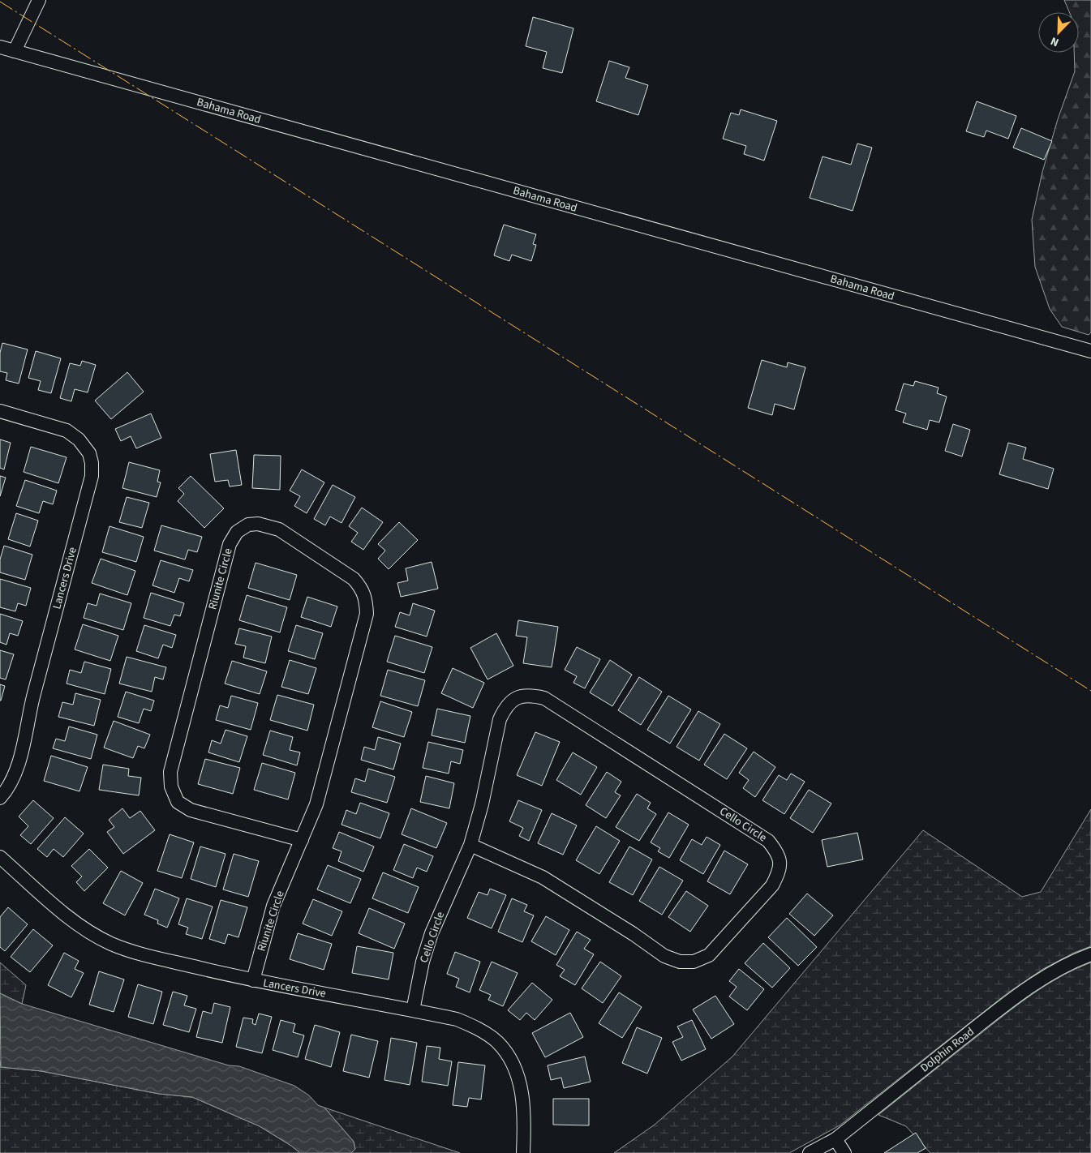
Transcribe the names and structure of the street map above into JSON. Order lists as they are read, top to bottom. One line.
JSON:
{"streets":{"street":["Bahama Road","Lancers Drive","Riunite Circle","Cello Circle","Dolphin Road"]},"crossings":[["Lancers Drive","Riunite Circle"],["Lancers Drive","Cello Circle"]],"north":"bottom left"}
